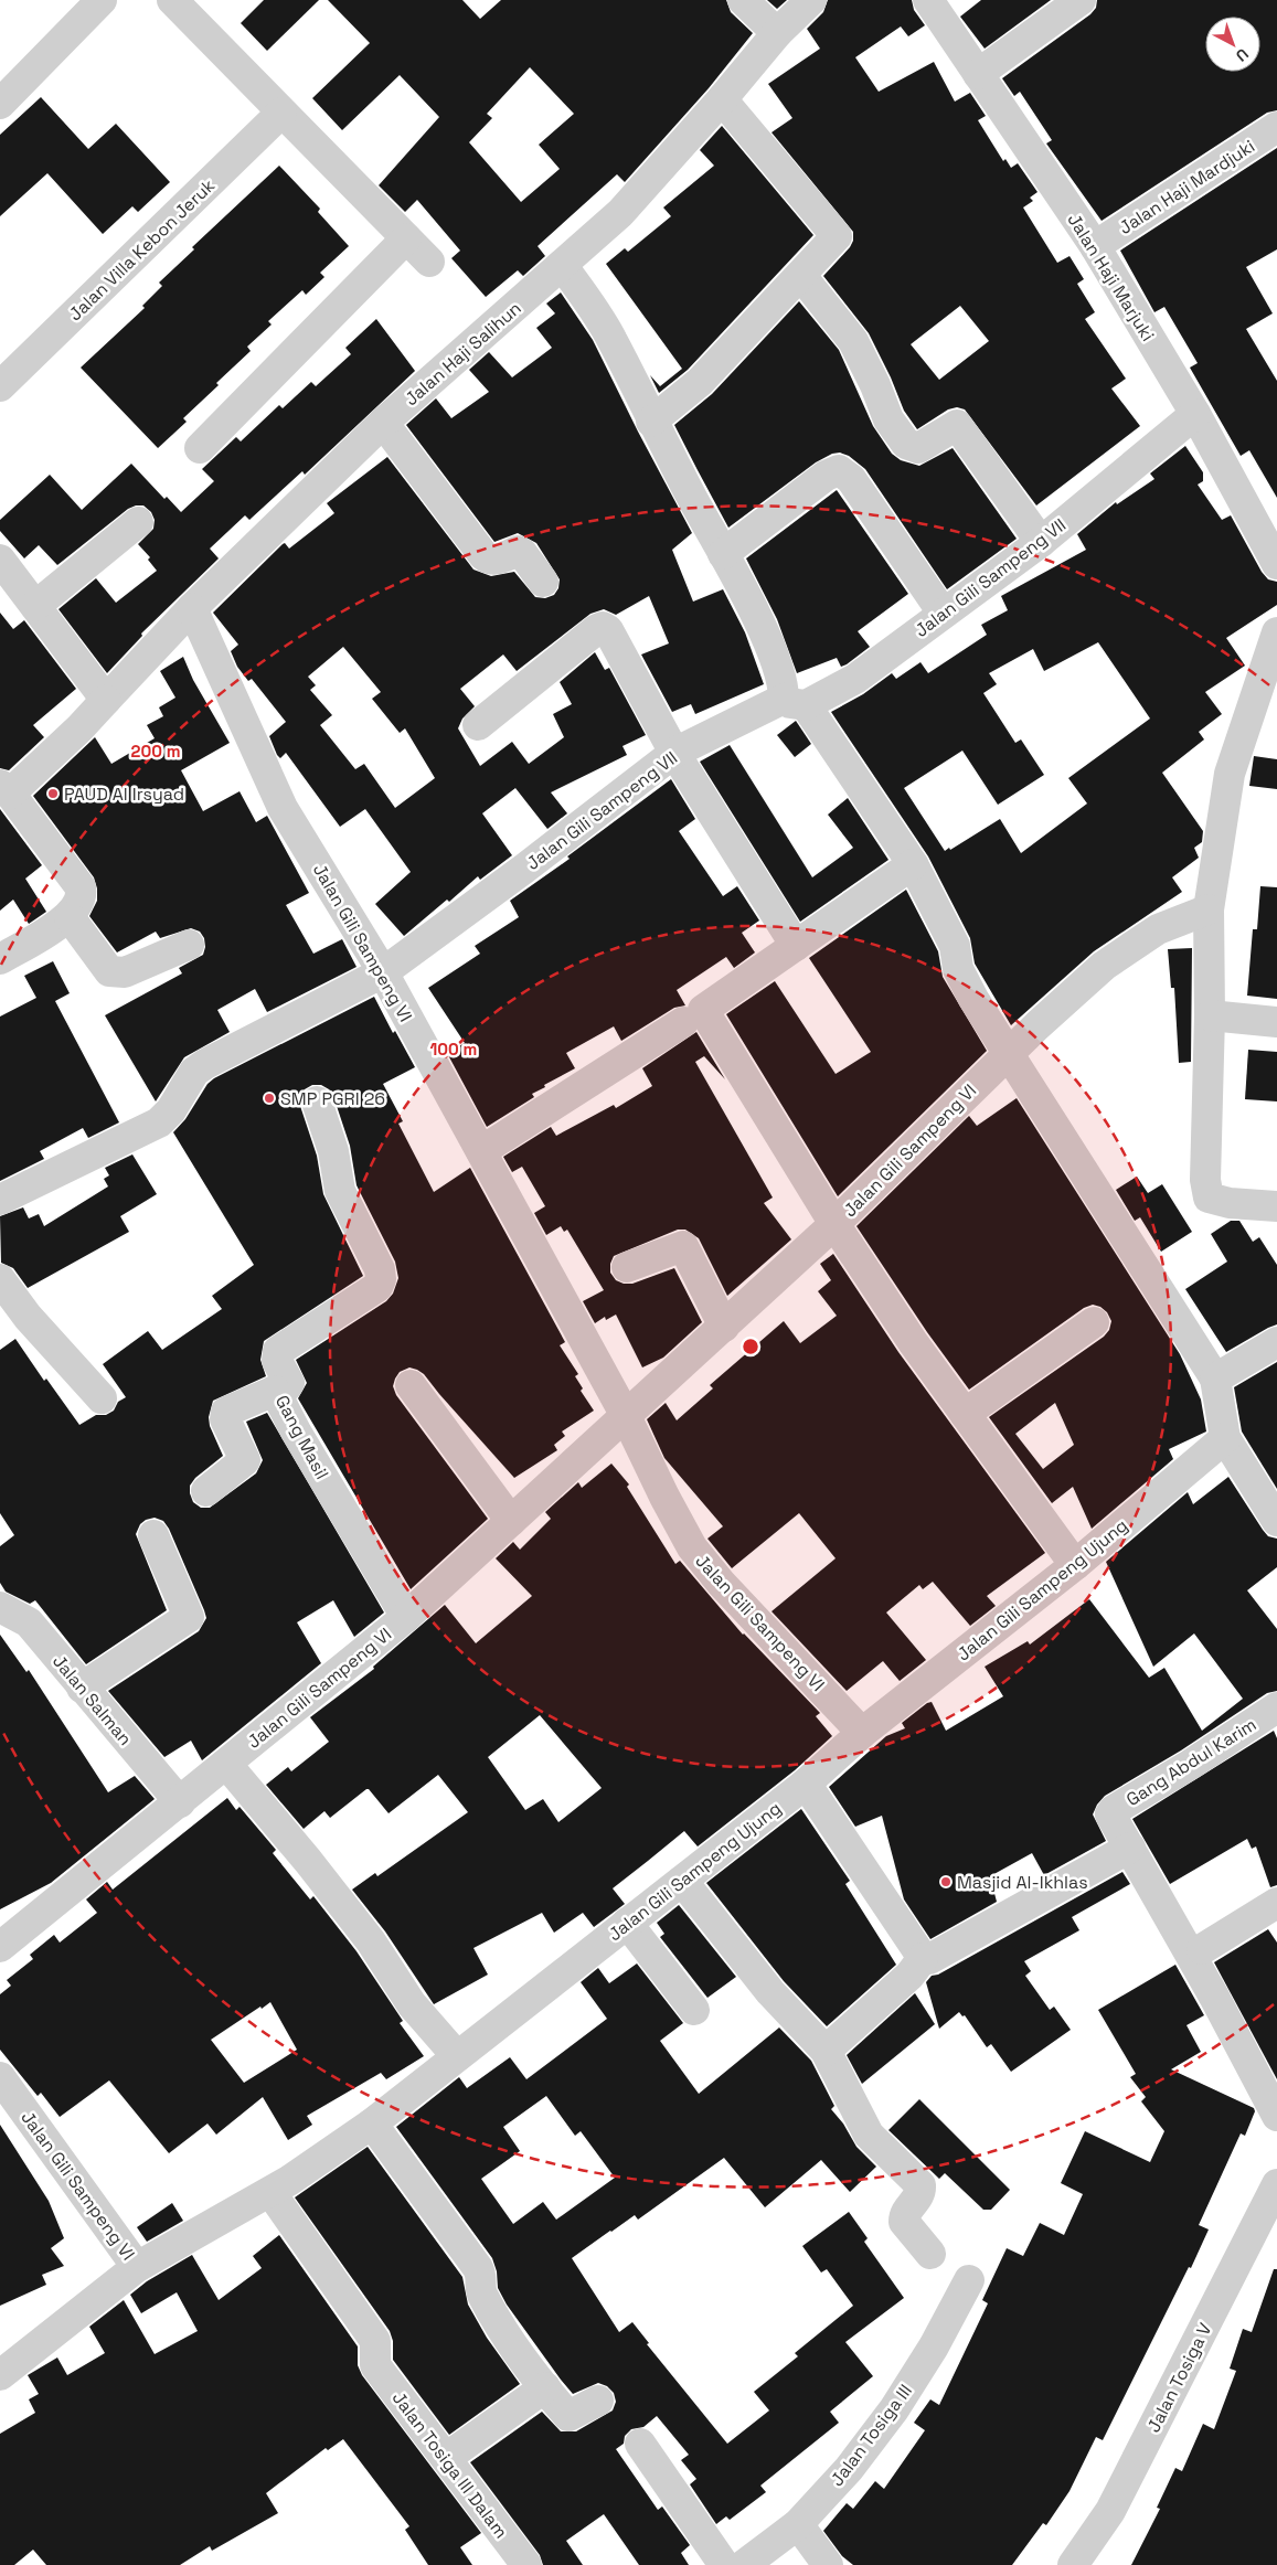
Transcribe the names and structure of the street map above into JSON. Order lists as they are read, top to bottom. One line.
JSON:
{"streets":{"street":["Jalan Haji Mardjuki","Jalan Villa Kebon Jeruk","Jalan Haji Marjuki","Jalan Haji Salihun","Jalan Gili Sampeng VII","Jalan Gili Sampeng VI","Gang Masil","Jalan Gili Sampeng Ujung","Jalan Salman","Gang Abdul Karim","Jalan Tosiga V","Jalan Tosiga III","Jalan Tosiga III Dalam"]},"crossings":[["Jalan Haji Mardjuki","Jalan Haji Marjuki"],["Jalan Haji Marjuki","Jalan Gili Sampeng VII"],["Jalan Haji Salihun","Jalan Gili Sampeng VI"],["Jalan Gili Sampeng VII","Jalan Gili Sampeng VI"],["Jalan Gili Sampeng VI","Gang Masil"],["Jalan Gili Sampeng VI","Jalan Gili Sampeng Ujung"],["Jalan Gili Sampeng VI","Jalan Salman"],["Jalan Gili Sampeng Ujung","Jalan Tosiga III Dalam"]],"places":["PAUD Al Irsyad","SMP PGRI 26","Masjid Al-Ikhlas"],"north":"bottom right","rings":["200 m","100 m"]}
